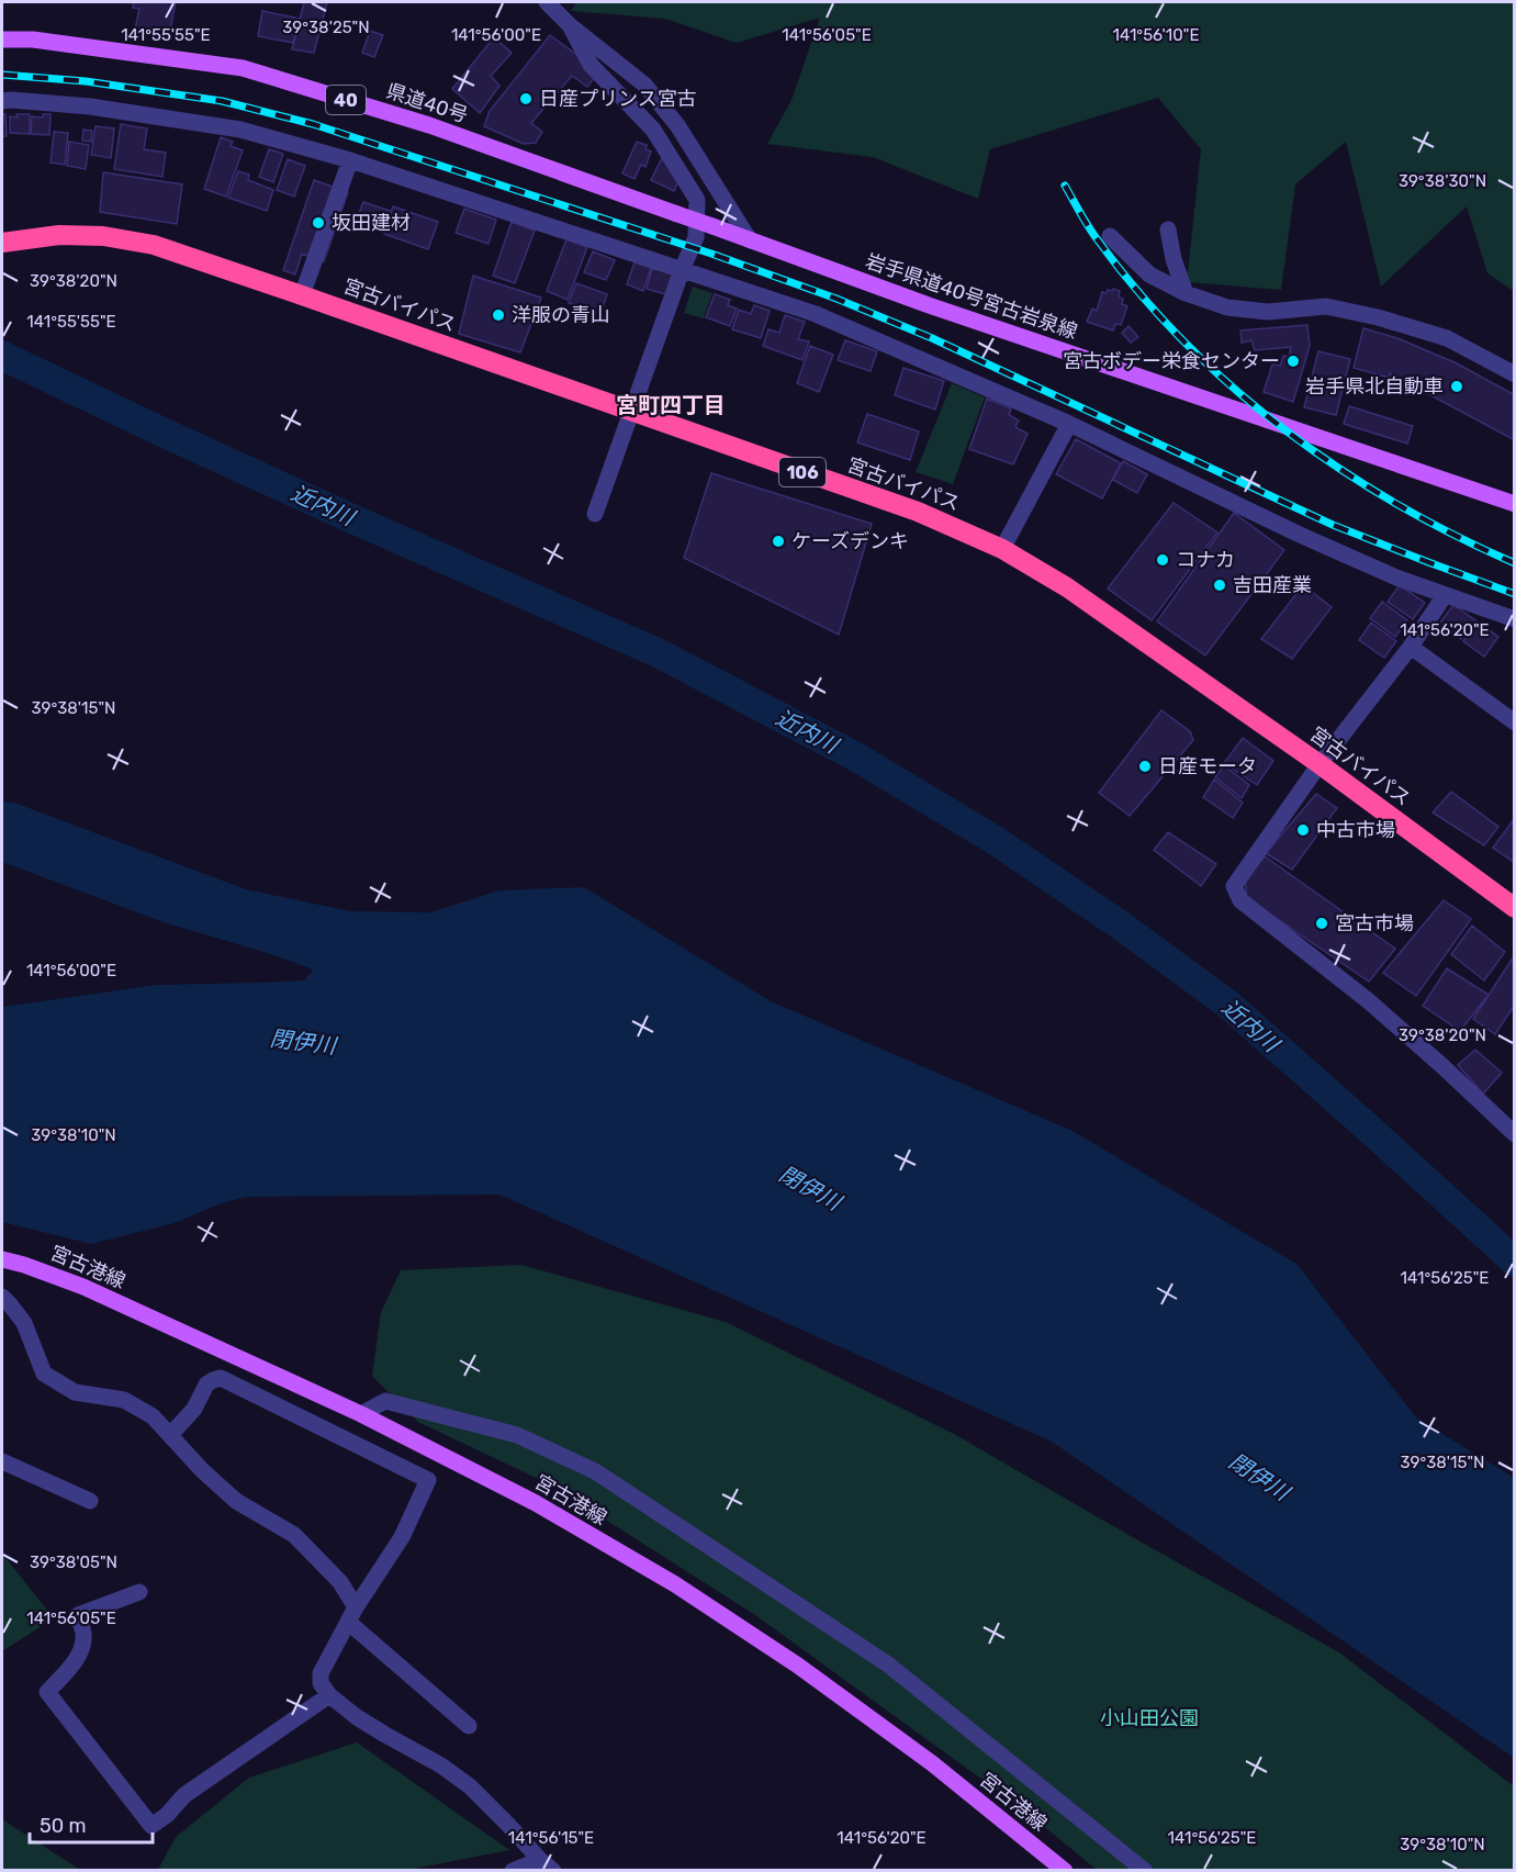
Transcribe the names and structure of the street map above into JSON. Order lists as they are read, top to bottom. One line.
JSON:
{"streets":{"highway":["宮古バイパス","106"],"main road":["40","県道40号","岩手県道40号宮古岩泉線","宮古港線"]},"crossings":[["県道40号","岩手県道40号宮古岩泉線"]],"districts":["宮町四丁目"],"water":["近内川","閉伊川"],"parks":["小山田公園"],"places":["日産プリンス宮古","坂田建材","洋服の青山","宮古ボデー栄食センター","岩手県北自動車","ケーズデンキ","コナカ","吉田産業","日産モータ","中古市場","宮古市場"],"scale_bar":"50 m","coordinates":["39°38'25\"N","141°55'55\"E","141°56'00\"E","141°56'05\"E","141°56'10\"E","39°38'30\"N","39°38'20\"N","141°56'20\"E","39°38'15\"N","39°38'10\"N","141°56'25\"E","39°38'05\"N","141°56'15\"E"]}
